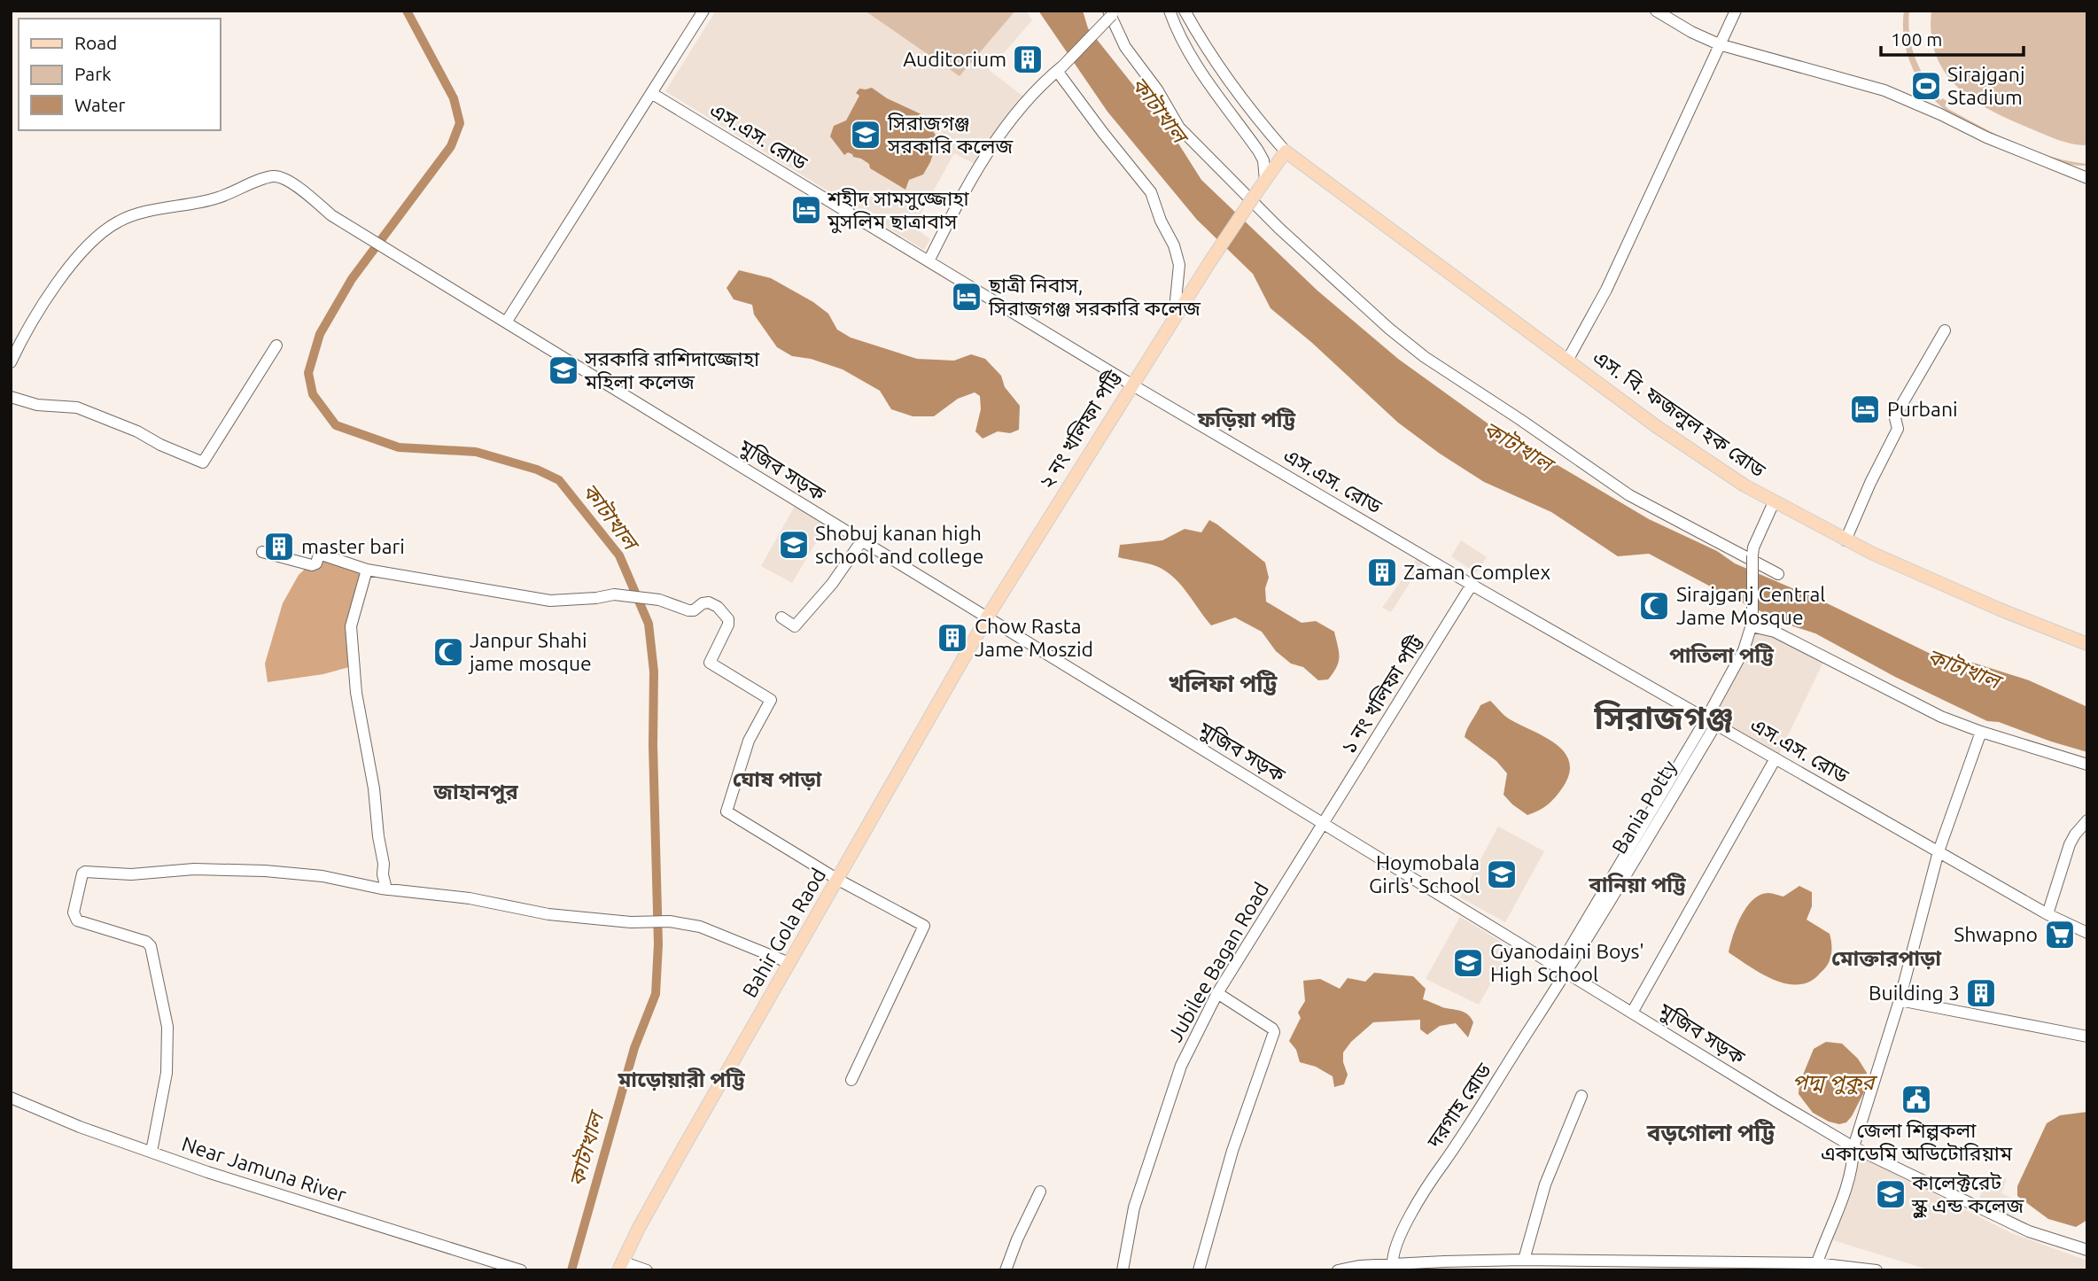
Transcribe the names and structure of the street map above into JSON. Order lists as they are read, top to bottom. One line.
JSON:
{"streets":{"main road":["এস. বি. ফজলুল হক রোড","২ নং খলিফা পট্টি","Bahir Gola Raod"],"street":["এস.এস. রোড","মুজিব সড়ক","১ নং খলিফা পট্টি","Bania Potty","Jubilee Bagan Road","দরগাহ রোড","Near Jamuna River"]},"crossings":[["এস.এস. রোড","২ নং খলিফা পট্টি"],["এস.এস. রোড","১ নং খলিফা পট্টি"],["এস.এস. রোড","Bania Potty"],["এস. বি. ফজলুল হক রোড","২ নং খলিফা পট্টি"],["২ নং খলিফা পট্টি","মুজিব সড়ক"],["২ নং খলিফা পট্টি","Bahir Gola Raod"],["মুজিব সড়ক","১ নং খলিফা পট্টি"],["মুজিব সড়ক","Bania Potty"],["মুজিব সড়ক","Bahir Gola Raod"],["মুজিব সড়ক","Jubilee Bagan Road"],["মুজিব সড়ক","দরগাহ রোড"],["১ নং খলিফা পট্টি","Jubilee Bagan Road"],["Bania Potty","দরগাহ রোড"]],"districts":["ফড়িয়া পট্টি","পাতিলা পট্টি","খলিফা পট্টি","সিরাজগঞ্জ","ঘোষ পাড়া","জাহানপুর","বানিয়া পট্টি","মোক্তারপাড়া","মাড়োয়ারী পট্টি","বড়গোলা পট্টি"],"water":["কাটাখাল","পদ্ম পুকুর"],"places":{"building":["Auditorium","master bari","Zaman Complex","Chow Rasta Jame Moszid","Building 3"],"sports":["Sirajganj Stadium"],"school or university":["সিরাজগঞ্জ সরকারি কলেজ","সরকারি রাশিদাজ্জোহা মহিলা কলেজ","Shobuj kanan high school and college","Hoymobala Girls' School","Gyanodaini Boys' High School","কালেক্টরেট স্কুল এন্ড কলেজ"],"hotel":["শহীদ সামসুজ্জোহা মুসলিম ছাত্রাবাস","ছাত্রী নিবাস, সিরাজগঞ্জ সরকারি কলেজ","Purbani"],"mosque":["Sirajganj Central Jame Mosque","Janpur Shahi jame mosque"],"supermarket":["Shwapno"],"public building":["জেলা শিল্পকলা একাডেমি অডিটোরিয়াম"]},"legend":["Road","Park","Water"],"scale_bar":"100 m"}
